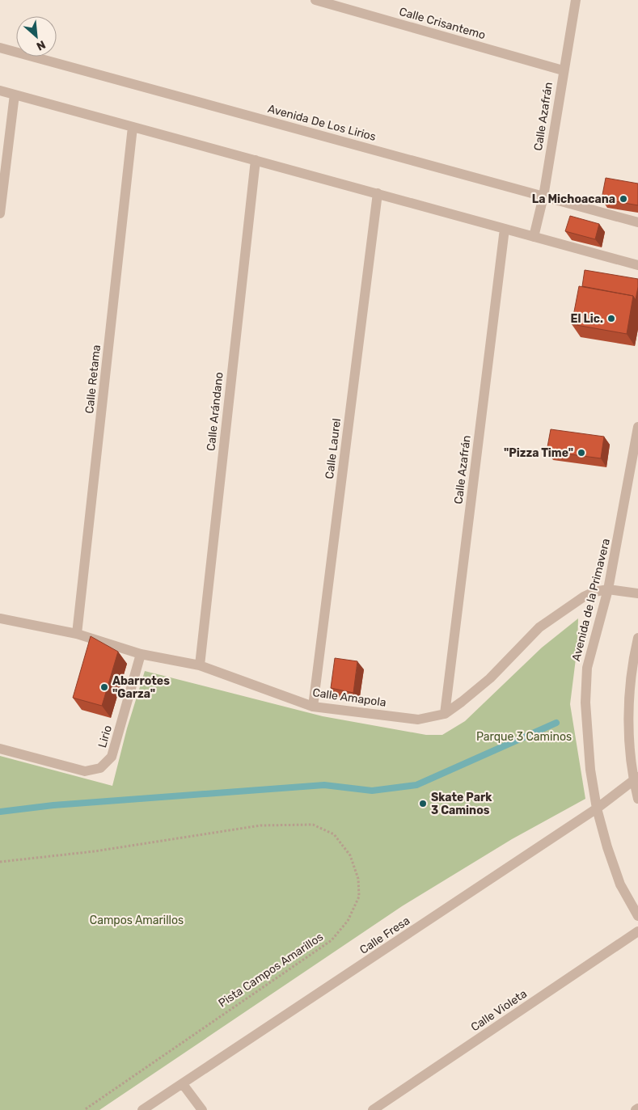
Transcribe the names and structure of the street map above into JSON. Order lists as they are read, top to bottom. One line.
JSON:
{"streets":{"street":["Calle Crisantemo","Calle Azafrán","Avenida De Los Lirios","Calle Retama","Calle Arándano","Calle Laurel","Avenida de la Primavera","Calle Amapola","Lirio","Calle Fresa","Calle Violeta"],"path":["Pista Campos Amarillos"]},"crossings":[["Calle Crisantemo","Calle Azafrán"],["Calle Azafrán","Avenida De Los Lirios"],["Calle Azafrán","Calle Amapola"],["Calle Retama","Calle Amapola"],["Calle Arándano","Calle Amapola"],["Calle Laurel","Calle Amapola"],["Avenida de la Primavera","Calle Amapola"],["Avenida de la Primavera","Calle Fresa"],["Calle Amapola","Lirio"]],"parks":["Parque 3 Caminos","Campos Amarillos"],"places":["La Michoacana","El Lic.","\"Pizza Time\"","Abarrotes \"Garza\"","Skate Park 3 Caminos"],"north":"bottom right"}
